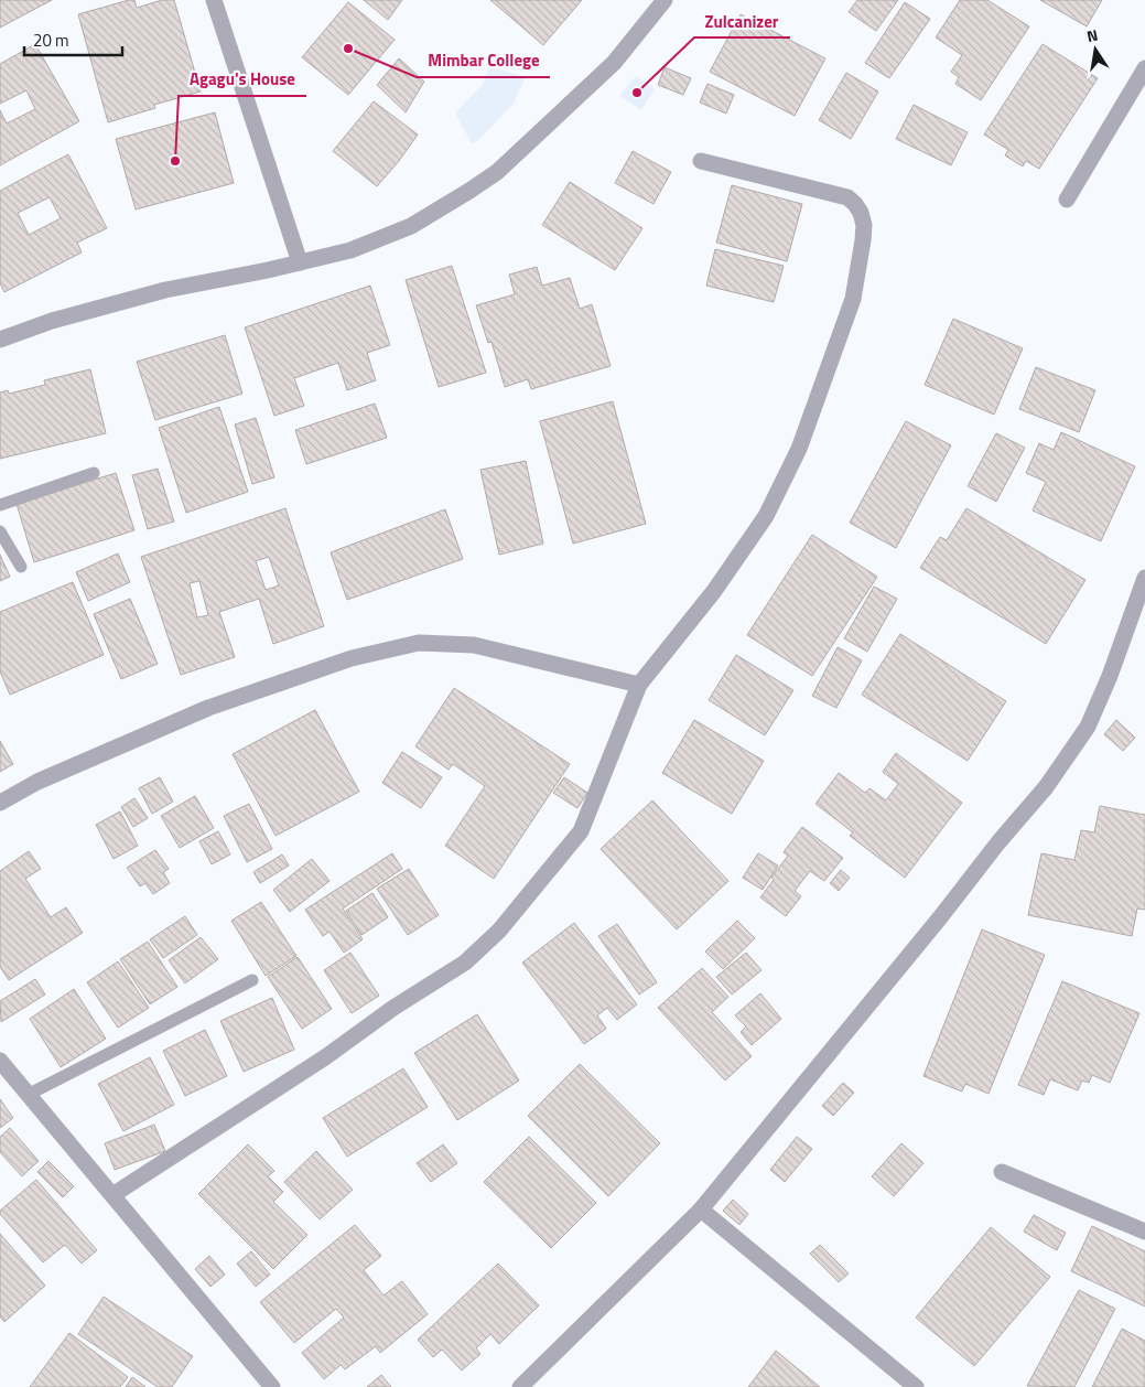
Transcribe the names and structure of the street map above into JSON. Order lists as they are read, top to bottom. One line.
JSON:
{"places":["Mimbar College","Zulcanizer","Agagu's House"],"scale_bar":"20 m","north":"top"}
